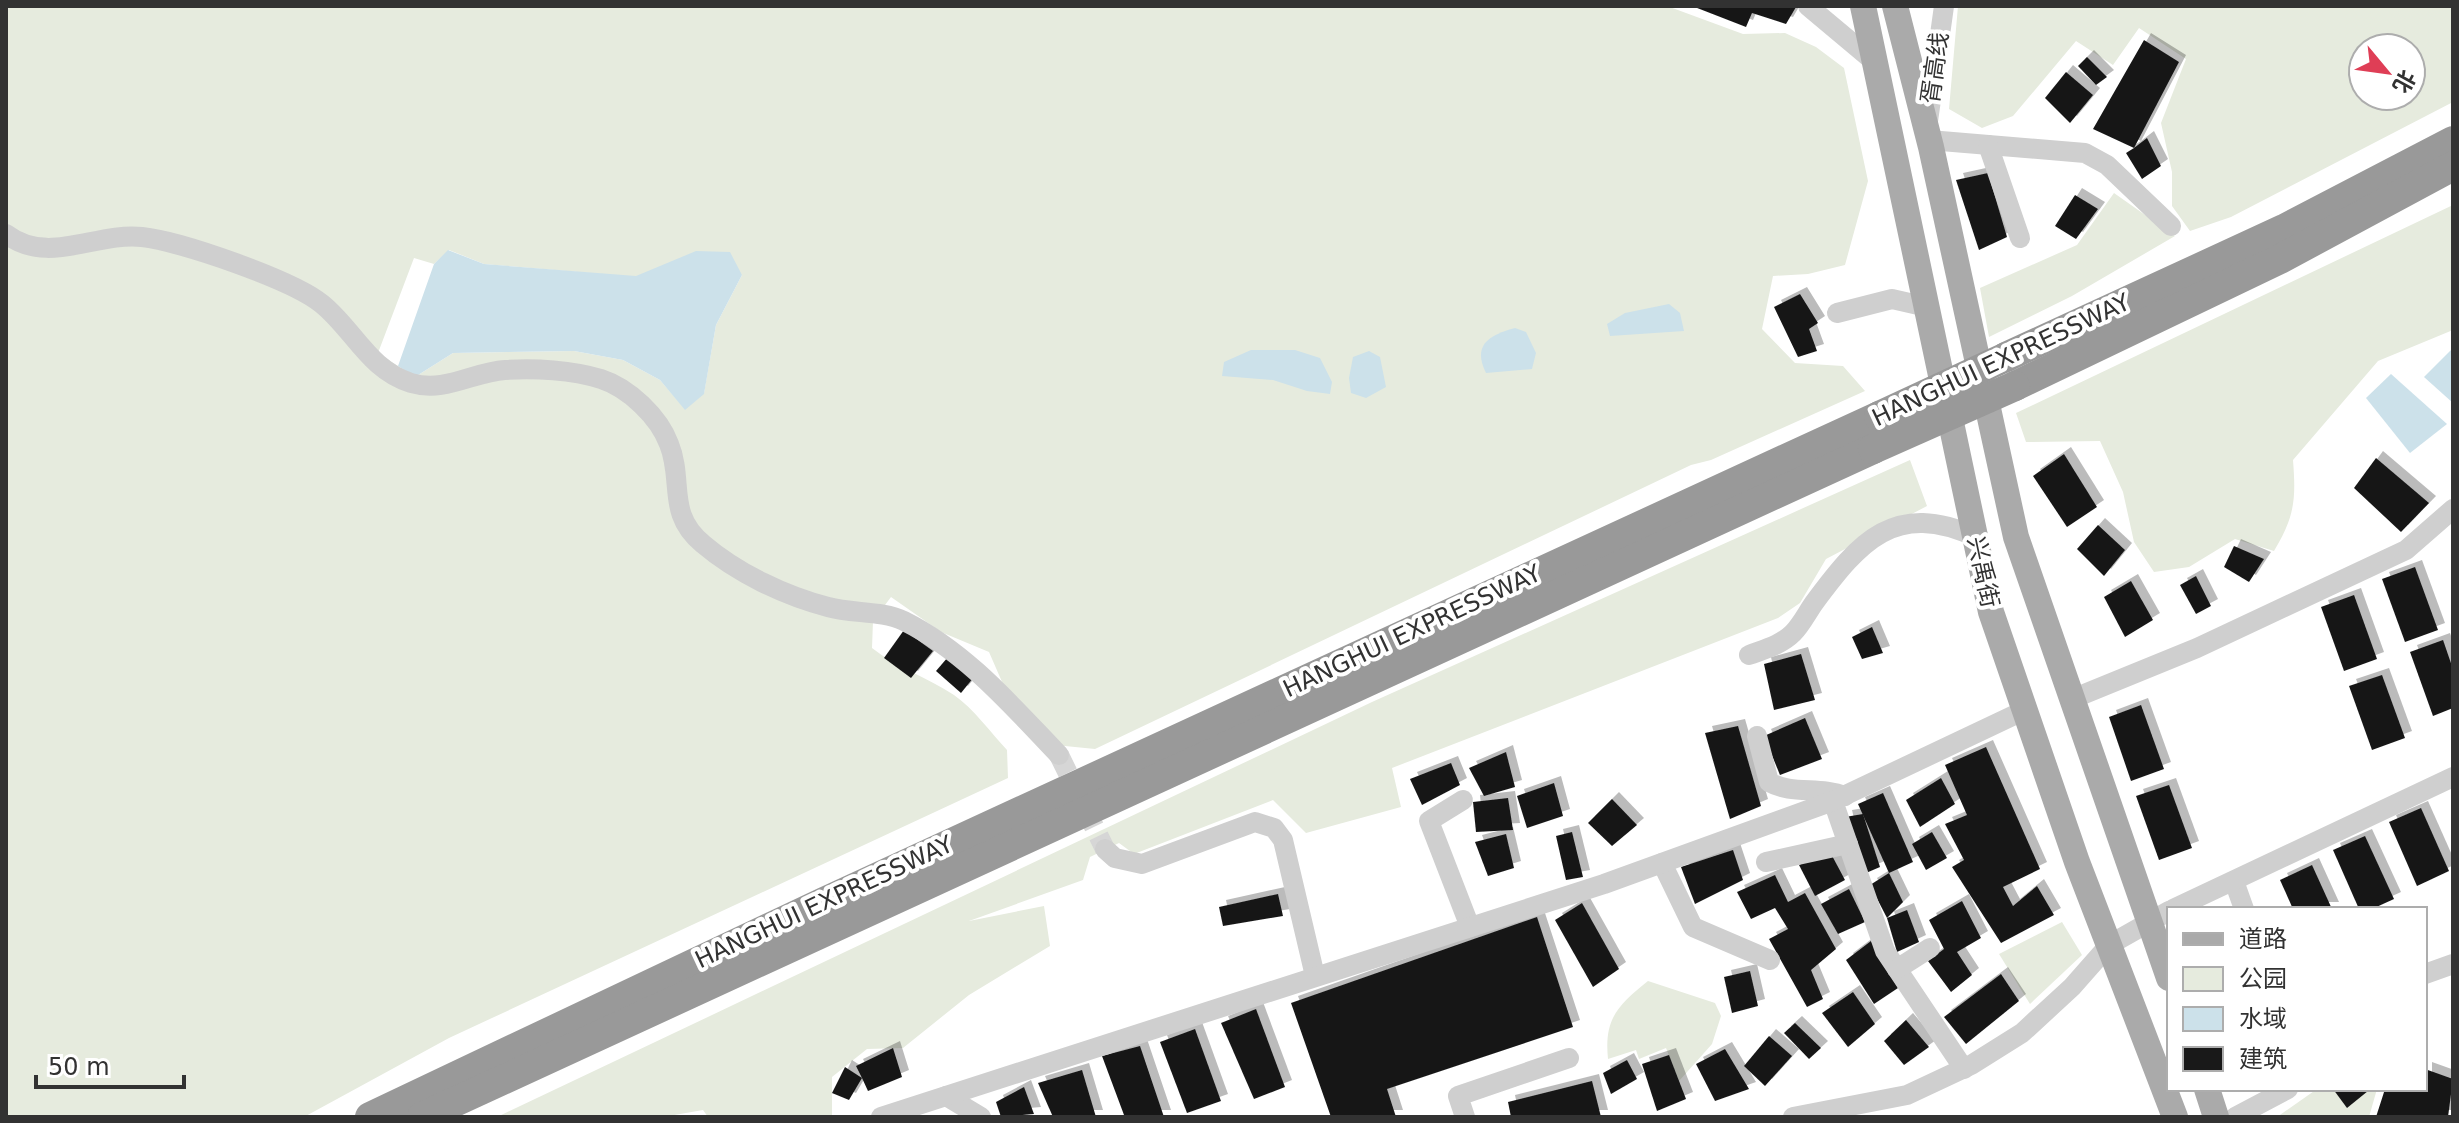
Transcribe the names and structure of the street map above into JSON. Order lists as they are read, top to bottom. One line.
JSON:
{"streets":{"highway":["HANGHUI EXPRESSWAY"],"main road":["兴禹街"],"street":["胥高线"]},"crossings":[["胥高线","兴禹街"]],"legend":["道路","公园","水域","建筑"],"scale_bar":"50 m","north":"bottom right"}
